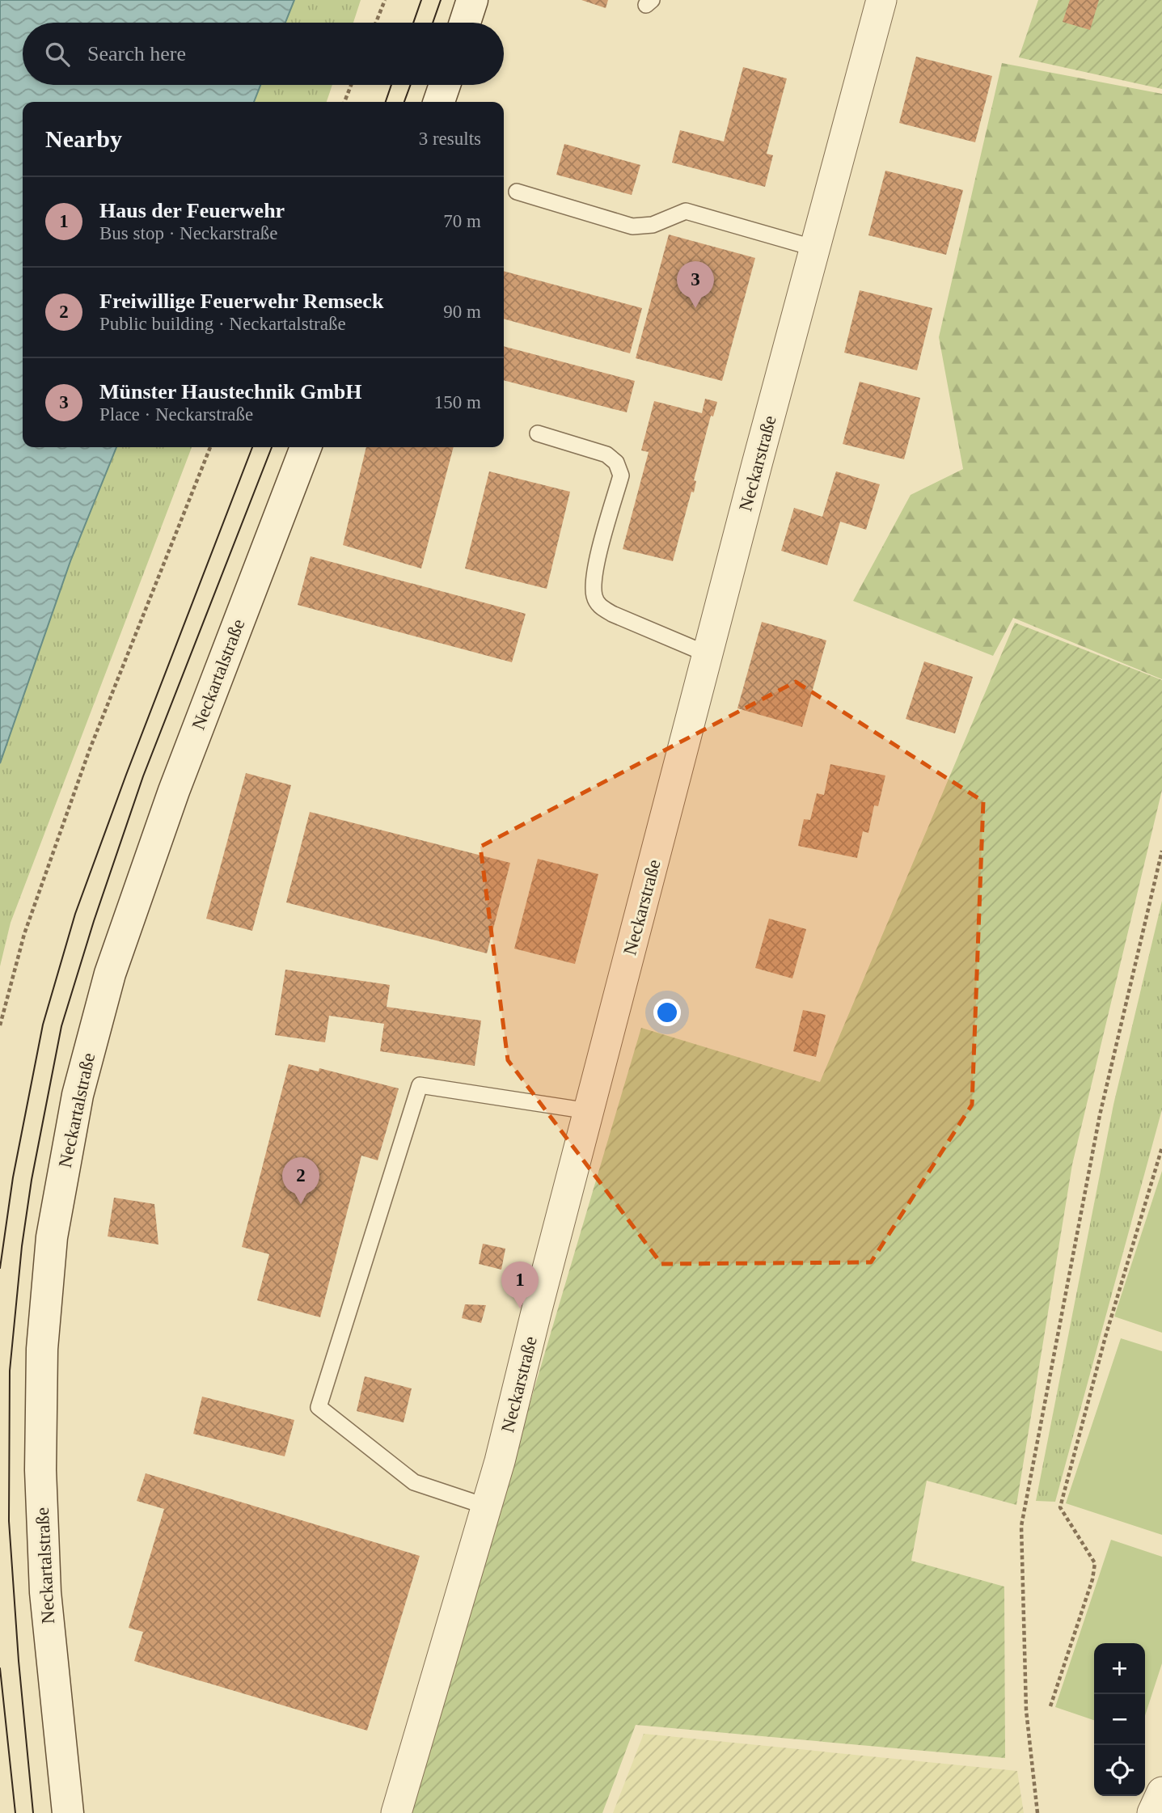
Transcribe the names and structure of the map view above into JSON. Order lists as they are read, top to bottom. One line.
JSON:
{"streets":{"main road":["Neckartalstraße"],"street":["Neckarstraße"]},"page":{"search":"Search here","heading":["Nearby","3 results"],"list":[{"mark":"1","name":"Haus der Feuerwehr","note":"Bus stop · Neckarstraße","value":"70 m"},{"mark":"2","name":"Freiwillige Feuerwehr Remseck","note":"Public building · Neckartalstraße","value":"90 m"},{"mark":"3","name":"Münster Haustechnik GmbH","note":"Place · Neckarstraße","value":"150 m"}],"pins":["3","2","1"],"map_buttons":["+","−"]}}
